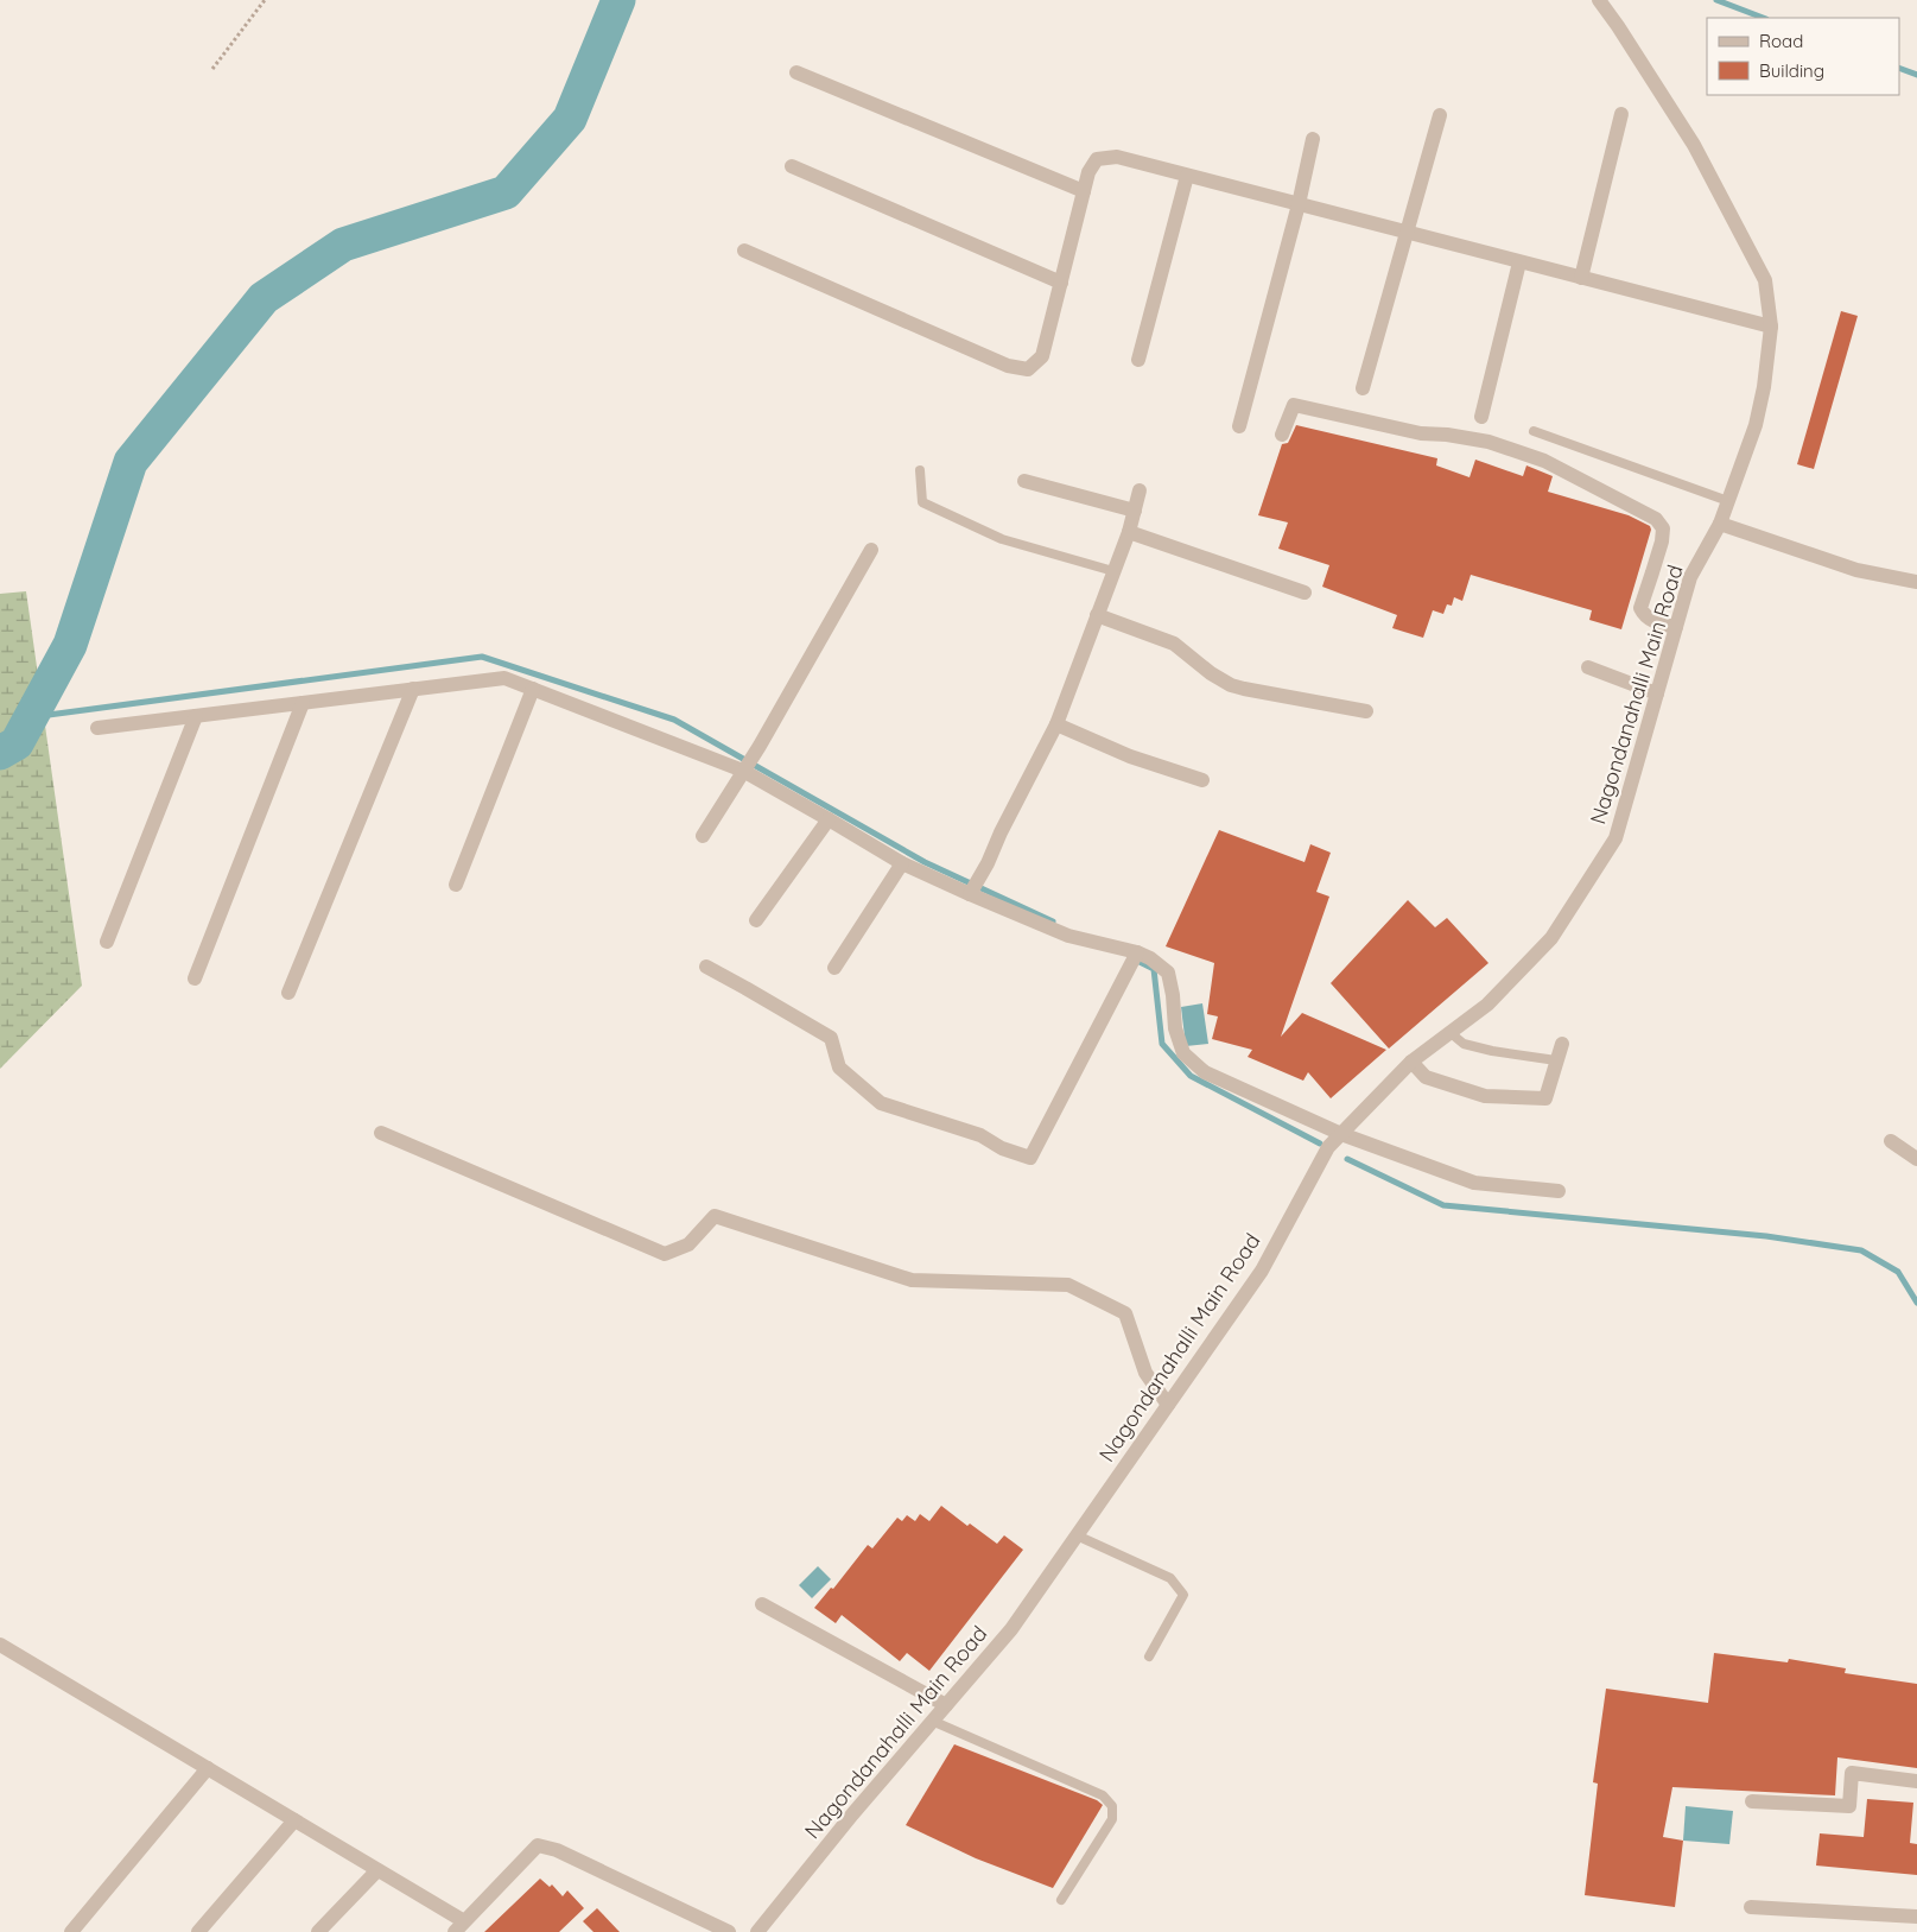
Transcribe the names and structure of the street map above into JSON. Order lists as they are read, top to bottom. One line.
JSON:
{"streets":{"street":["Nagondanahalli Main Road"]},"legend":["Road","Building"]}
